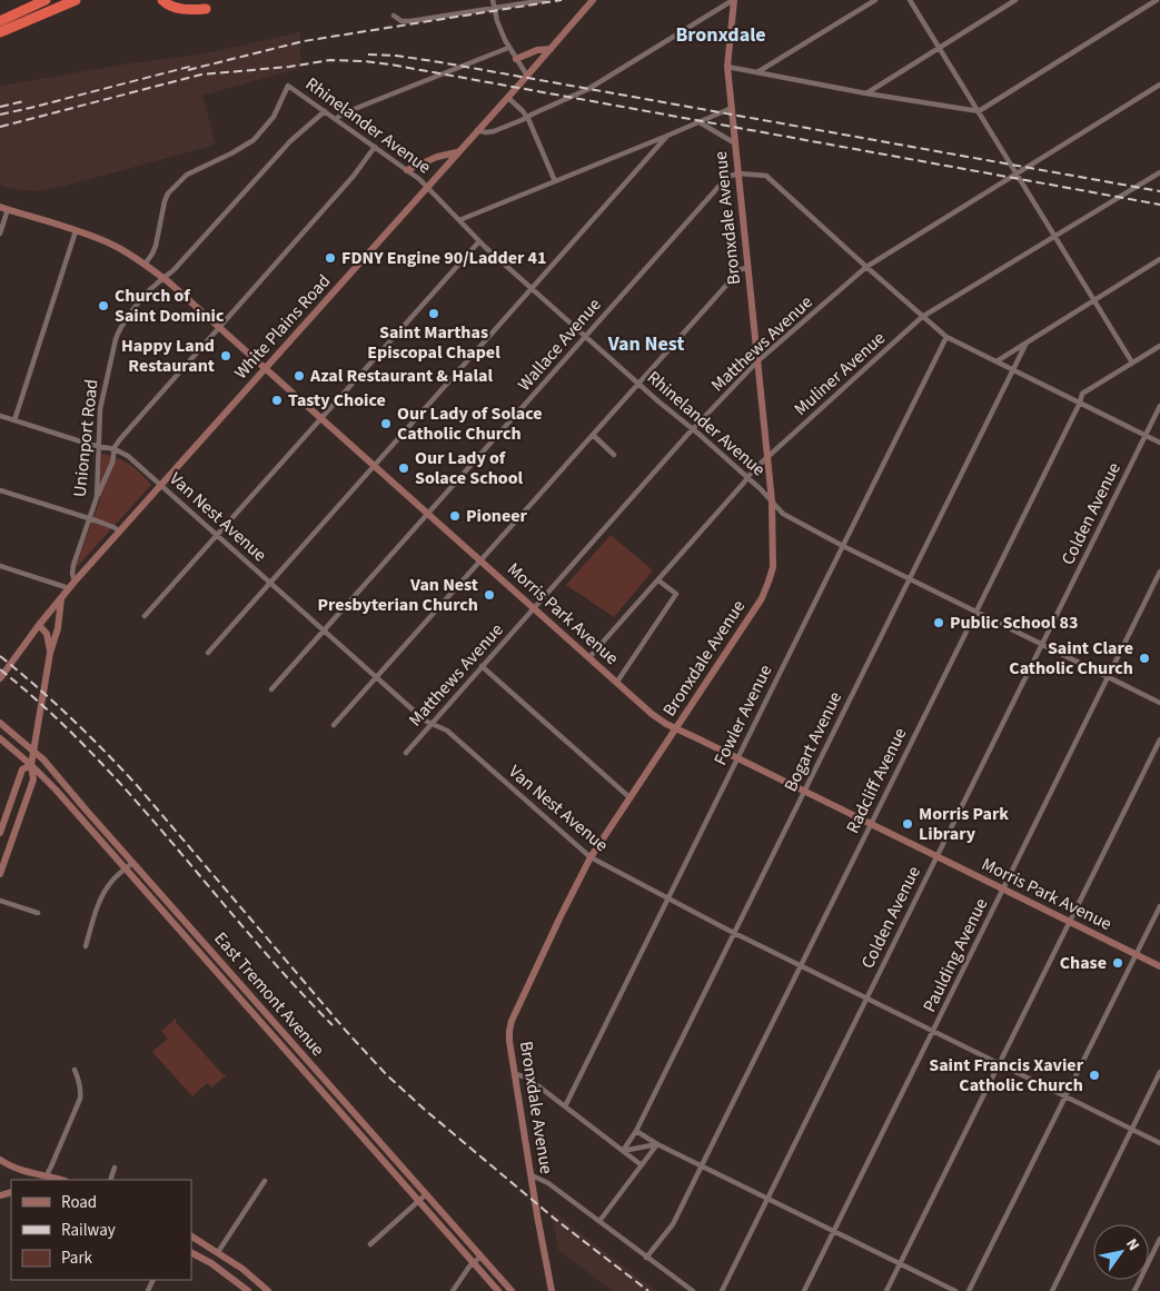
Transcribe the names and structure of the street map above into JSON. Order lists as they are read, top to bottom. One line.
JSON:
{"streets":{"main road":["Bronxdale Avenue","White Plains Road","Morris Park Avenue","East Tremont Avenue"],"street":["Rhinelander Avenue","Matthews Avenue","Wallace Avenue","Muliner Avenue","Unionport Road","Colden Avenue","Van Nest Avenue","Fowler Avenue","Bogart Avenue","Radcliff Avenue","Paulding Avenue"]},"crossings":[["Rhinelander Avenue","Bronxdale Avenue"],["Rhinelander Avenue","White Plains Road"],["Rhinelander Avenue","Matthews Avenue"],["Rhinelander Avenue","Wallace Avenue"],["Rhinelander Avenue","Muliner Avenue"],["Rhinelander Avenue","Unionport Road"],["Rhinelander Avenue","Colden Avenue"],["Rhinelander Avenue","Morris Park Avenue"],["Rhinelander Avenue","Fowler Avenue"],["Rhinelander Avenue","Bogart Avenue"],["Rhinelander Avenue","Radcliff Avenue"],["Rhinelander Avenue","Paulding Avenue"],["Bronxdale Avenue","Matthews Avenue"],["Bronxdale Avenue","Wallace Avenue"],["Bronxdale Avenue","Muliner Avenue"],["Bronxdale Avenue","Van Nest Avenue"],["Bronxdale Avenue","Morris Park Avenue"],["White Plains Road","Unionport Road"],["White Plains Road","Van Nest Avenue"],["White Plains Road","Morris Park Avenue"],["Matthews Avenue","Van Nest Avenue"],["Matthews Avenue","Morris Park Avenue"],["Wallace Avenue","Van Nest Avenue"],["Wallace Avenue","Morris Park Avenue"],["Muliner Avenue","Morris Park Avenue"],["Unionport Road","Van Nest Avenue"],["Unionport Road","Morris Park Avenue"],["Colden Avenue","Van Nest Avenue"],["Colden Avenue","Morris Park Avenue"],["Van Nest Avenue","Fowler Avenue"],["Van Nest Avenue","Bogart Avenue"],["Van Nest Avenue","Radcliff Avenue"],["Van Nest Avenue","Paulding Avenue"],["Morris Park Avenue","Fowler Avenue"],["Morris Park Avenue","Bogart Avenue"],["Morris Park Avenue","Radcliff Avenue"],["Morris Park Avenue","Paulding Avenue"]],"districts":["Bronxdale","Van Nest"],"places":["FDNY Engine 90/Ladder 41","Church of Saint Dominic","Saint Marthas Episcopal Chapel","Happy Land Restaurant","Azal Restaurant & Halal","Tasty Choice","Our Lady of Solace Catholic Church","Our Lady of Solace School","Pioneer","Van Nest Presbyterian Church","Public School 83","Saint Clare Catholic Church","Morris Park Library","Chase","Saint Francis Xavier Catholic Church"],"legend":["Road","Railway","Park"],"north":"top right"}
